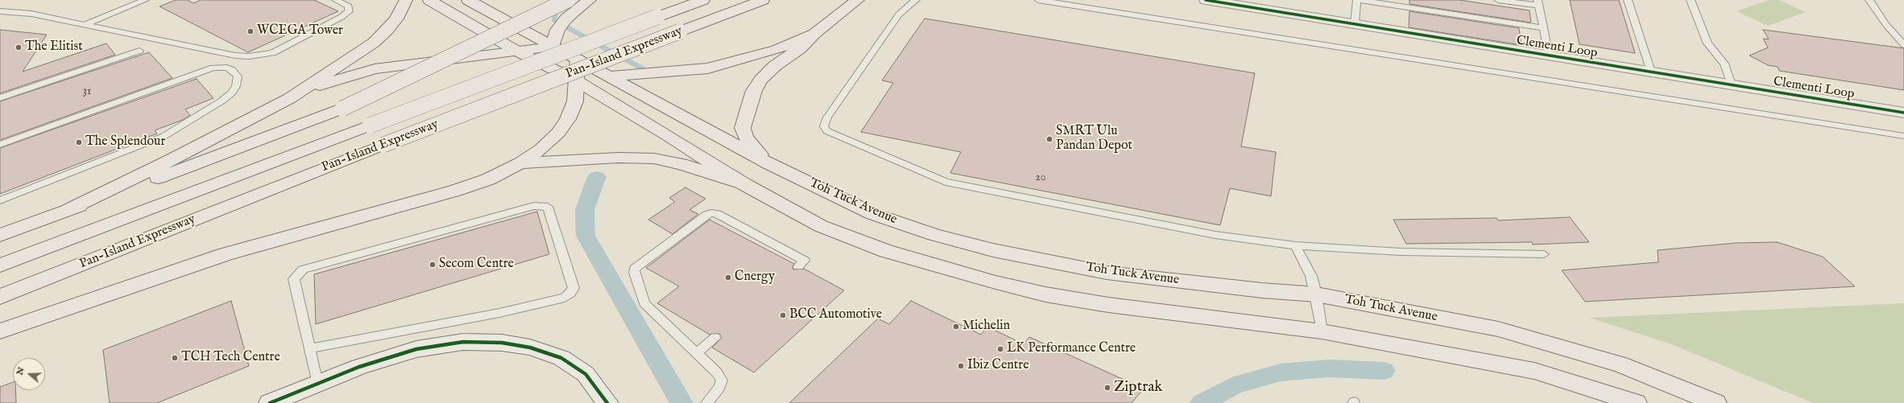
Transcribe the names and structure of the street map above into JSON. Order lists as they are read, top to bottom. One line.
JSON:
{"streets":{"main road":["Pan-Island Expressway","Toh Tuck Avenue"],"street":["Clementi Loop"]},"places":["WCEGA Tower","The Elitist","SMRT Ulu Pandan Depot","The Splendour","Secom Centre","Cnergy","BCC Automotive","Michelin","LK Performance Centre","TCH Tech Centre","Ibiz Centre","Ziptrak"],"house_numbers":["31","20"],"north":"left"}
